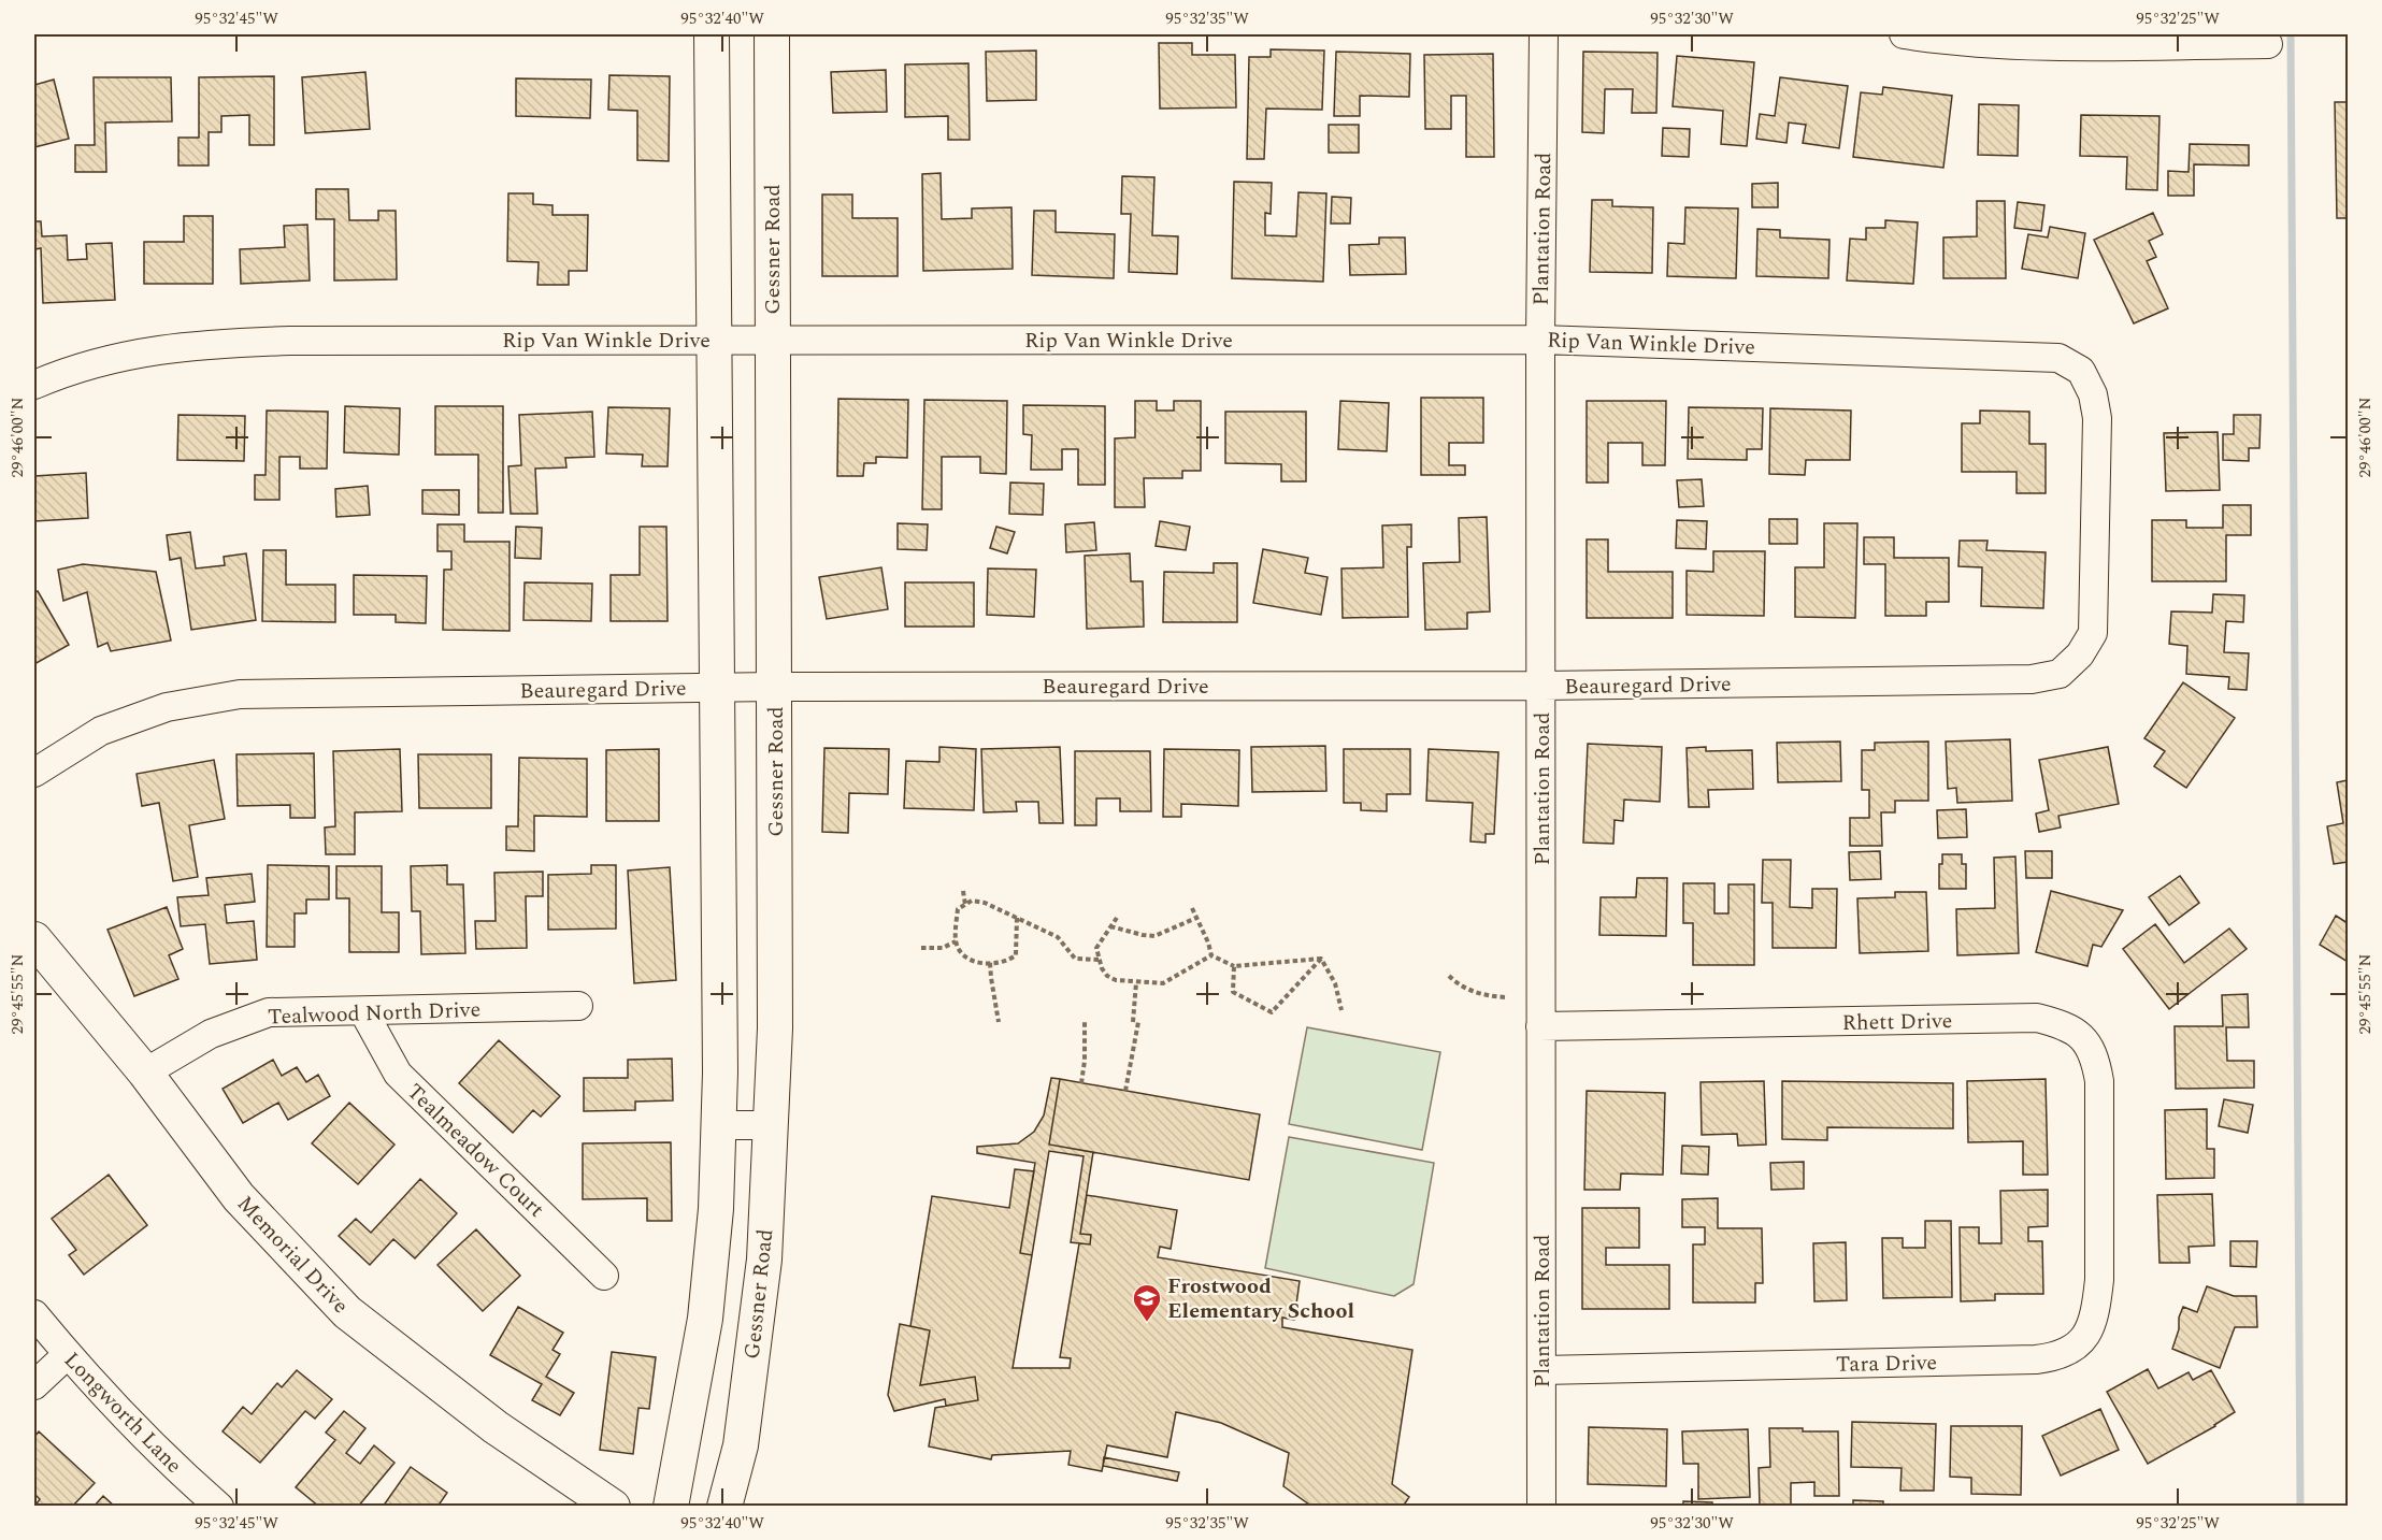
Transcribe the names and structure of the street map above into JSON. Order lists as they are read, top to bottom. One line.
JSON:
{"streets":{"main road":["Gessner Road","Memorial Drive"],"street":["Plantation Road","Rip Van Winkle Drive","Beauregard Drive","Tealwood North Drive","Rhett Drive","Tealmeadow Court","Tara Drive","Longworth Lane"]},"crossings":[["Plantation Road","Rip Van Winkle Drive"],["Plantation Road","Beauregard Drive"],["Plantation Road","Rhett Drive"],["Plantation Road","Tara Drive"],["Gessner Road","Rip Van Winkle Drive"],["Gessner Road","Beauregard Drive"],["Rip Van Winkle Drive","Beauregard Drive"],["Tealwood North Drive","Tealmeadow Court"],["Tealwood North Drive","Memorial Drive"],["Rhett Drive","Tara Drive"]],"places":{"school or university":["Frostwood Elementary School"]},"coordinates":["95°32'45\"W","95°32'40\"W","95°32'35\"W","95°32'30\"W","95°32'25\"W","29°46'00\"N","29°45'55\"N"]}
